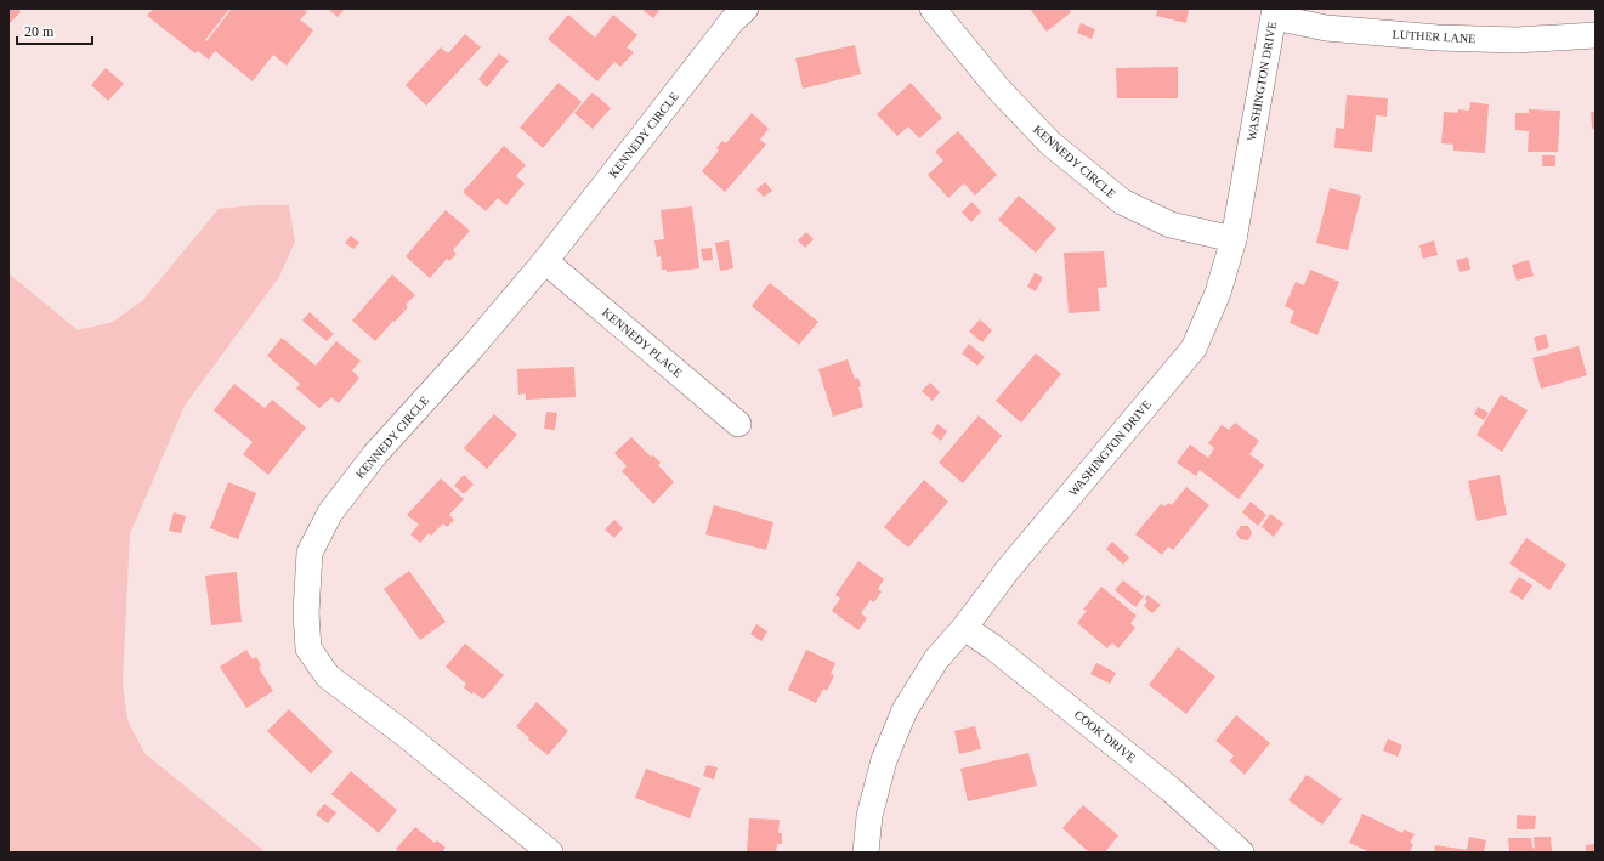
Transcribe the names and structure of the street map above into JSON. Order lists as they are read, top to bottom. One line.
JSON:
{"streets":{"street":["LUTHER LANE","WASHINGTON DRIVE","KENNEDY CIRCLE","KENNEDY PLACE","COOK DRIVE"]},"crossings":[["LUTHER LANE","WASHINGTON DRIVE"],["WASHINGTON DRIVE","KENNEDY CIRCLE"],["WASHINGTON DRIVE","COOK DRIVE"],["KENNEDY CIRCLE","KENNEDY PLACE"]],"scale_bar":"20 m"}
